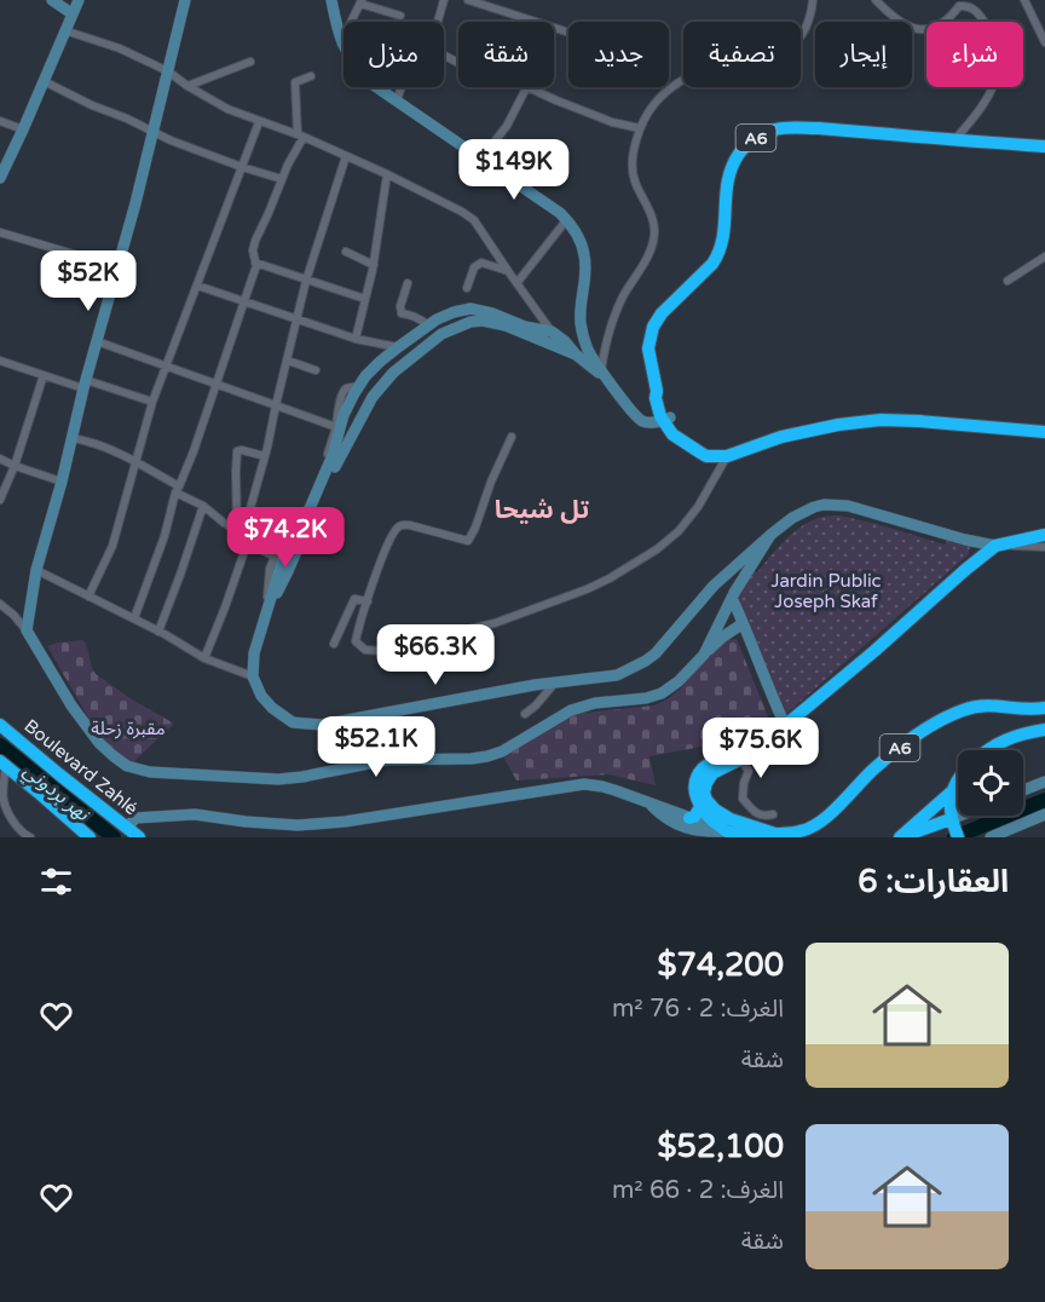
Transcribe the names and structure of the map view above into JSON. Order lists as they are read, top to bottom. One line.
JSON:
{"streets":{"highway":["A6","Boulevard Zahlé"]},"districts":["تل شيحا"],"water":["نهر بردوني"],"parks":["Jardin Public Joseph Skaf","مقبرة زحلة"],"page":{"chip":["شراء","إيجار","تصفية","جديد","شقة","منزل"],"price":["$149K","$52K","$74.2K","$66.3K","$52.1K","$75.6K"],"heading":"العقارات: 6","list":[{"name":"$74,200","note":"الغرف: 2 · 76 m² · شقة"},{"name":"$52,100","note":"الغرف: 2 · 66 m² · شقة"}]}}
